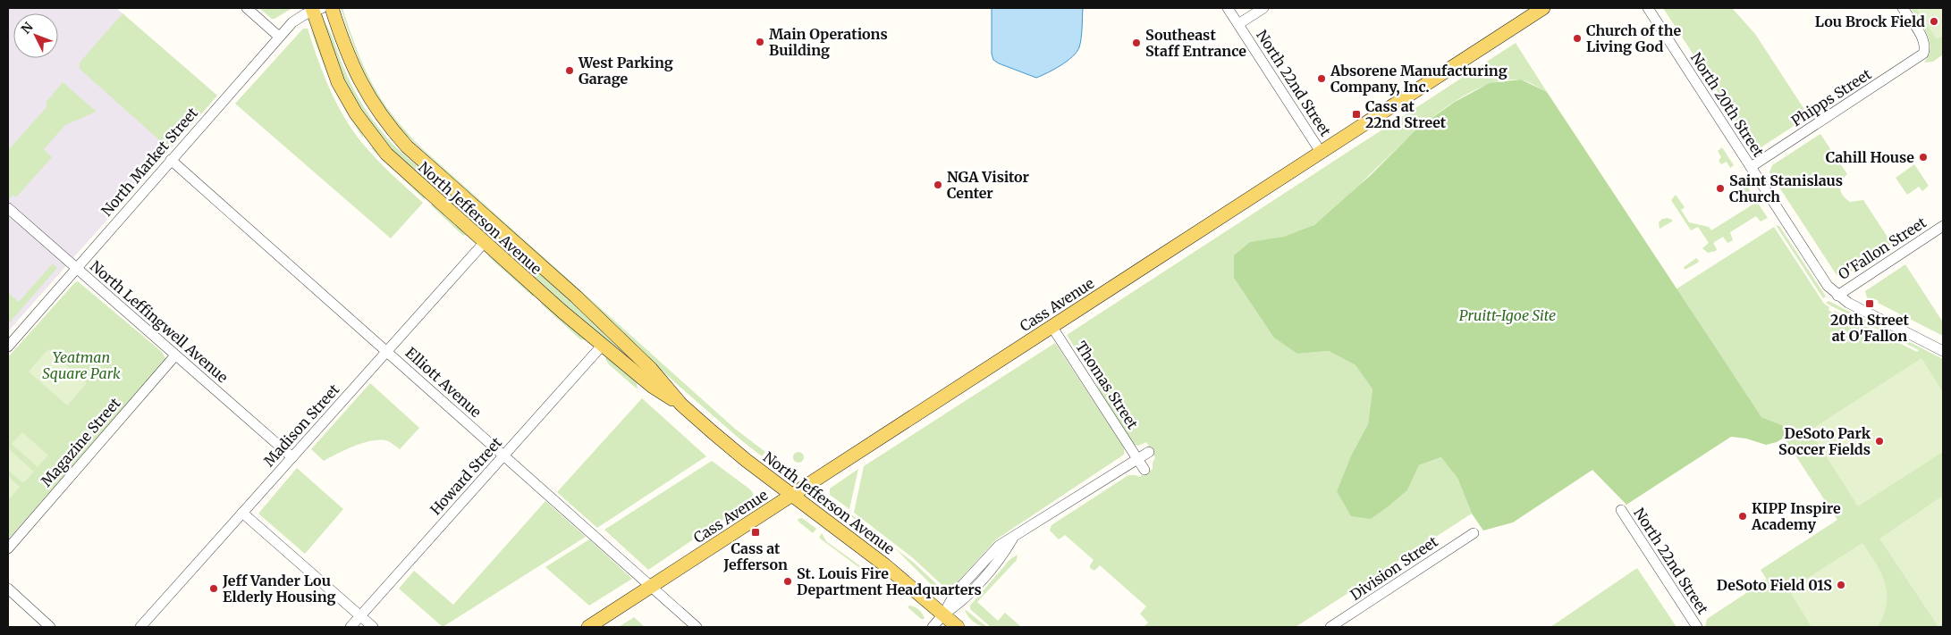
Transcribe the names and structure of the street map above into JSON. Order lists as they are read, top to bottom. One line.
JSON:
{"streets":{"main road":["North Jefferson Avenue","Cass Avenue"],"street":["North 22nd Street","Phipps Street","North 20th Street","North Market Street","O'Fallon Street","North Leffingwell Avenue","Elliott Avenue","Thomas Street","Madison Street","Magazine Street","Howard Street","Division Street"]},"crossings":[["North 22nd Street","Cass Avenue"],["Phipps Street","North 20th Street"],["North 20th Street","O'Fallon Street"],["North Market Street","North Jefferson Avenue"],["North Market Street","North Leffingwell Avenue"],["North Market Street","Elliott Avenue"],["North Jefferson Avenue","Cass Avenue"],["North Jefferson Avenue","Madison Street"],["North Jefferson Avenue","Howard Street"],["Cass Avenue","Elliott Avenue"],["Cass Avenue","Thomas Street"],["North Leffingwell Avenue","Madison Street"],["North Leffingwell Avenue","Magazine Street"],["Elliott Avenue","Madison Street"],["Elliott Avenue","Howard Street"]],"parks":["Pruitt-Igoe Site","Yeatman Square Park"],"places":{"other":["Lou Brock Field","Church of the Living God","Main Operations Building","Southeast Staff Entrance","West Parking Garage","Absorene Manufacturing Company, Inc.","Cahill House","NGA Visitor Center","Saint Stanislaus Church","DeSoto Park Soccer Fields","KIPP Inspire Academy","St. Louis Fire Department Headquarters","DeSoto Field 01S","Jeff Vander Lou Elderly Housing"],"transit":["Cass at 22nd Street","20th Street at O'Fallon","Cass at Jefferson"]},"north":"top left"}
